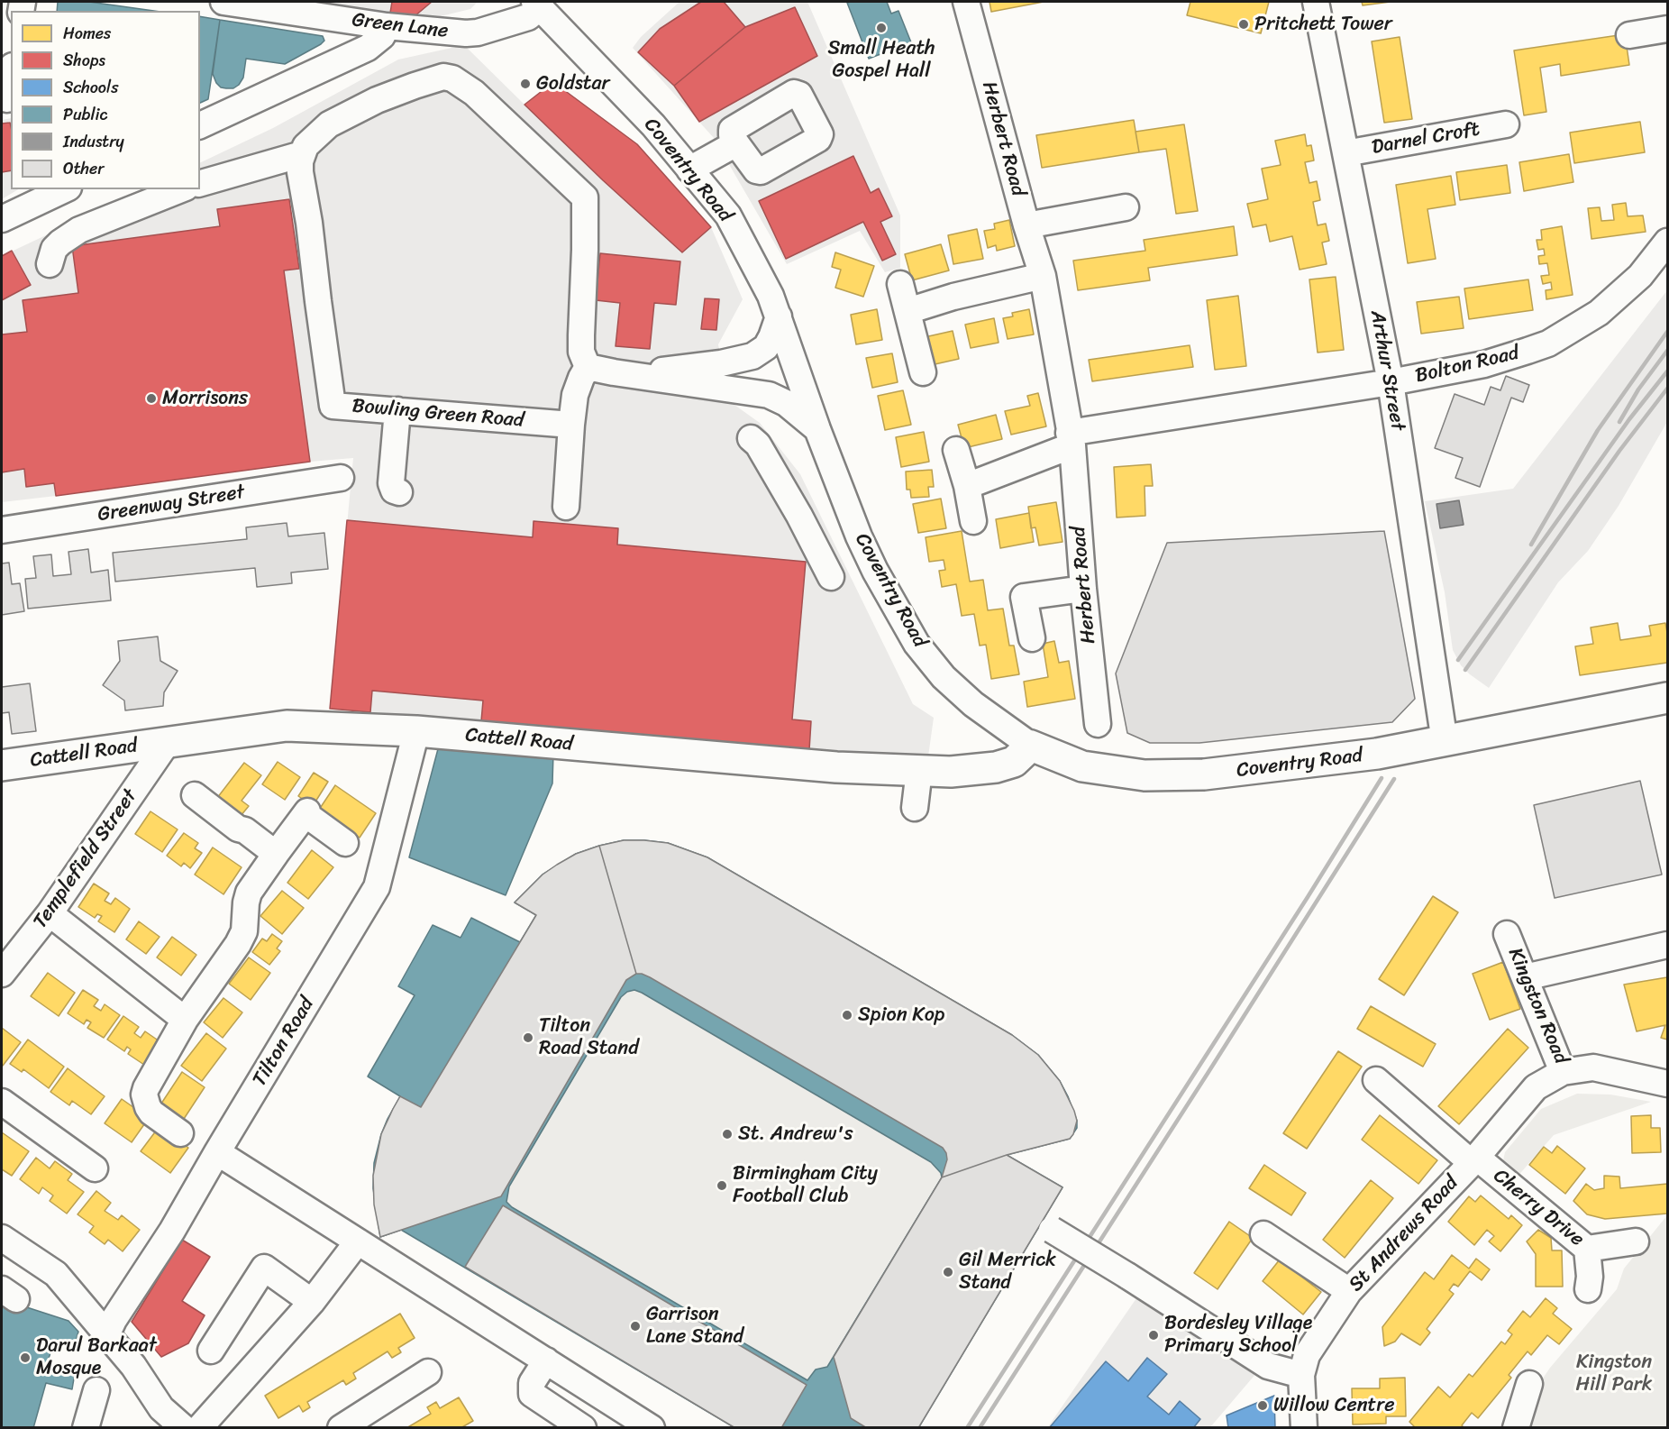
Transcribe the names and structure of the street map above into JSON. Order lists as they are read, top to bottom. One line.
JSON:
{"streets":{"main road":["Coventry Road","Cattell Road"],"street":["Green Lane","Herbert Road","Darnel Croft","Bolton Road","Arthur Street","Bowling Green Road","Greenway Street","Templefield Street","Kingston Road","Tilton Road","Cherry Drive","St Andrews Road"]},"crossings":[["Green Lane","Coventry Road"],["Herbert Road","Bolton Road"],["Darnel Croft","Arthur Street"],["Coventry Road","Arthur Street"],["Coventry Road","Cattell Road"],["Bolton Road","Arthur Street"],["Cattell Road","Templefield Street"],["Cattell Road","Tilton Road"],["Kingston Road","St Andrews Road"],["Cherry Drive","St Andrews Road"]],"parks":["Kingston Hill Park"],"places":["Pritchett Tower","Small Heath Gospel Hall","Goldstar","Morrisons","Spion Kop","Tilton Road Stand","St. Andrew's","Birmingham City Football Club","Gil Merrick Stand","Garrison Lane Stand","Bordesley Village Primary School","Darul Barkaat Mosque","Willow Centre"],"legend":["Homes","Shops","Schools","Public","Industry","Other"]}
